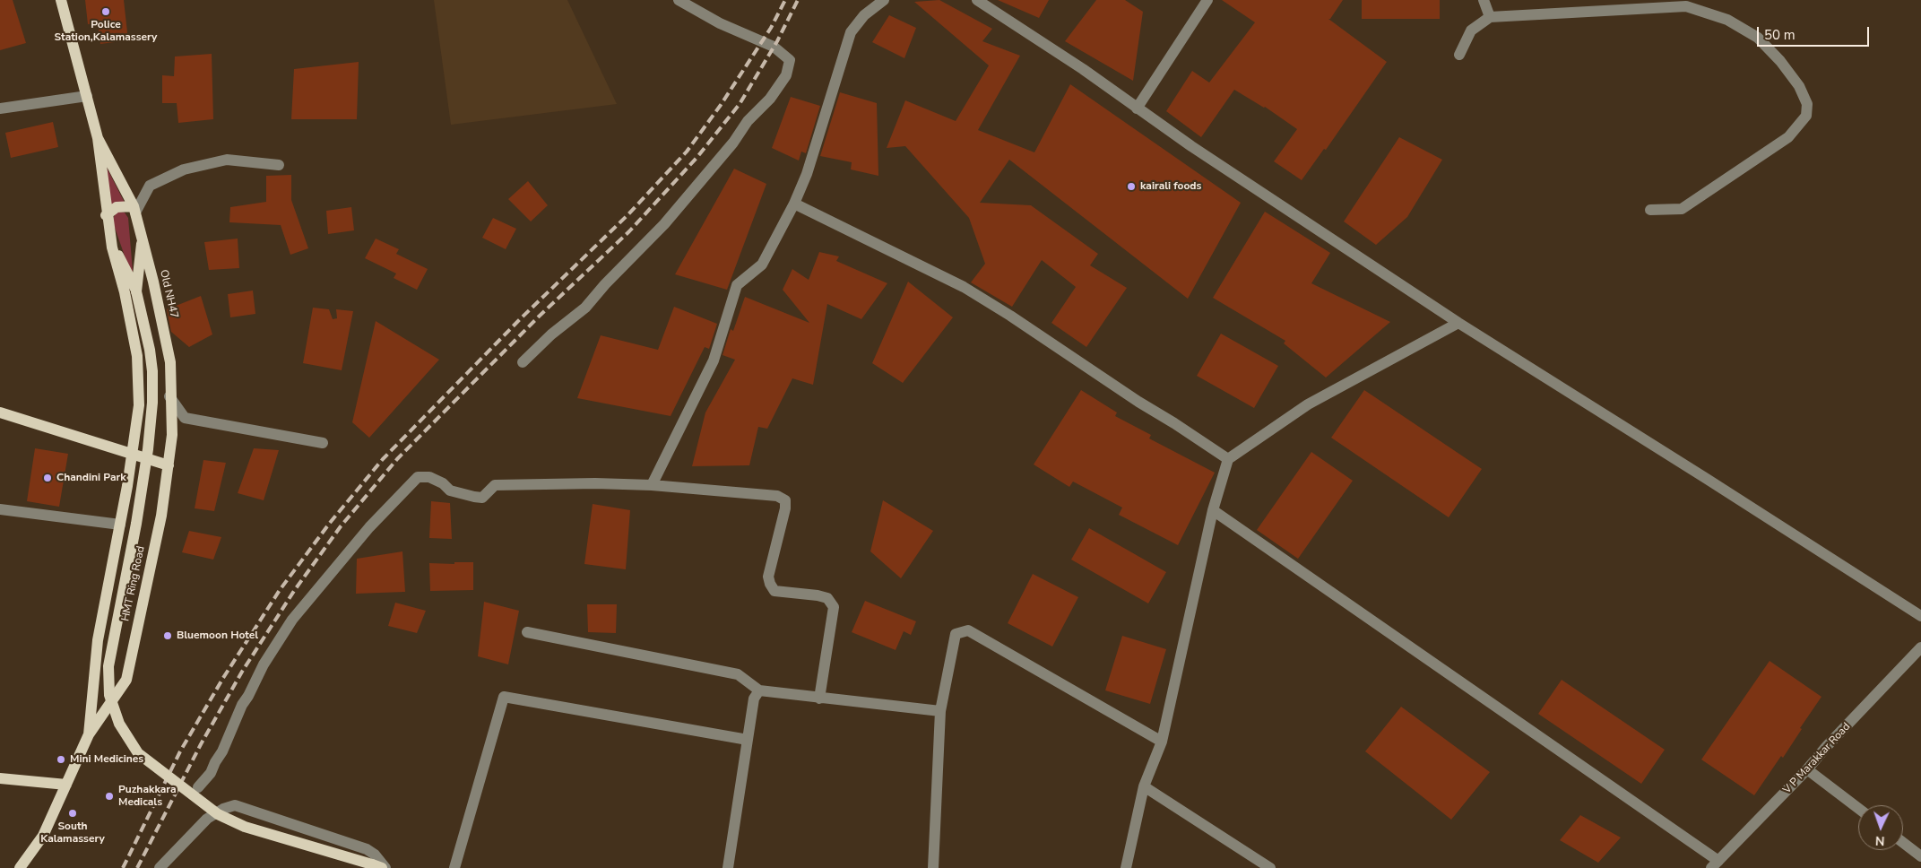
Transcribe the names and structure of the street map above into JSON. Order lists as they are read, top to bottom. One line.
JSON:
{"streets":{"main road":["Old NH47","HMT Ring Road"],"street":["V P Marakkar Road"]},"crossings":[["Old NH47","HMT Ring Road"]],"places":["Police Station,Kalamassery","kairali foods","Chandini Park","Bluemoon Hotel","Mini Medicines","Puzhakkara Medicals","South Kalamassery"],"scale_bar":"50 m","north":"bottom"}
